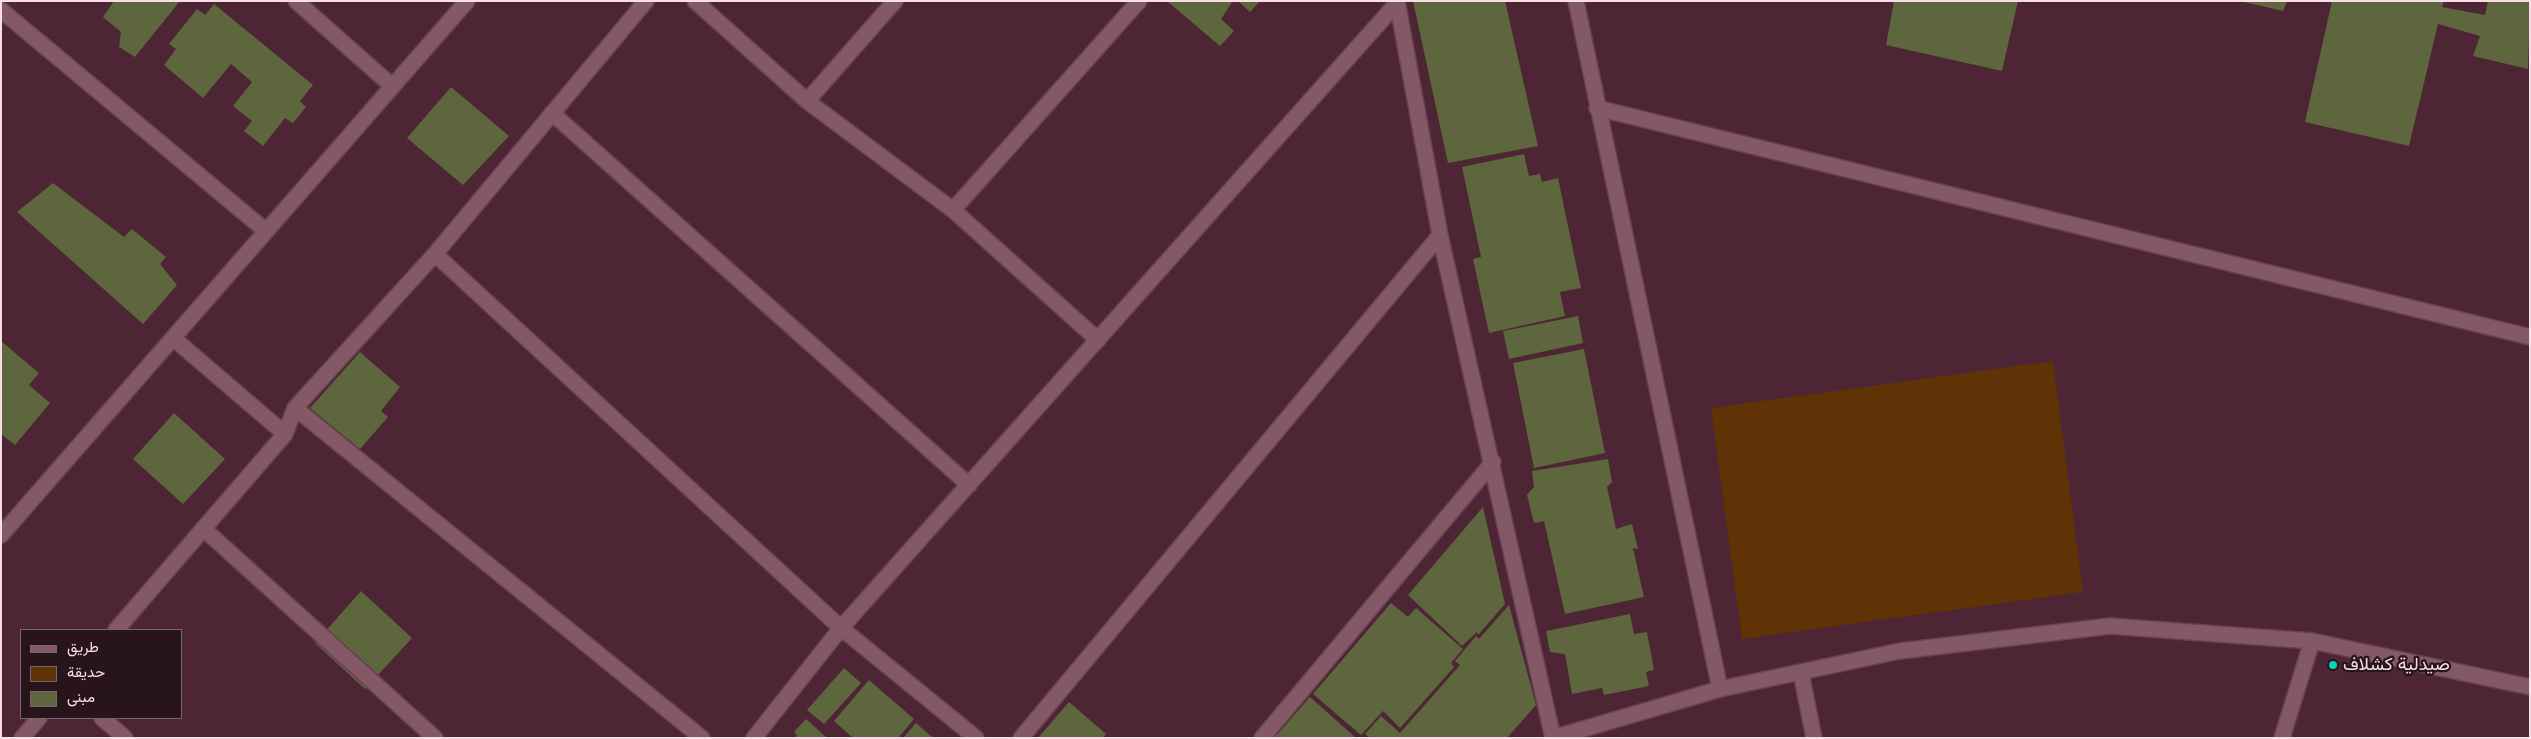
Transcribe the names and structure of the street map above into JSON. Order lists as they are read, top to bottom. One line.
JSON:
{"places":["صيدلية كشلاف"],"legend":["طريق","حديقة","مبنى"]}
